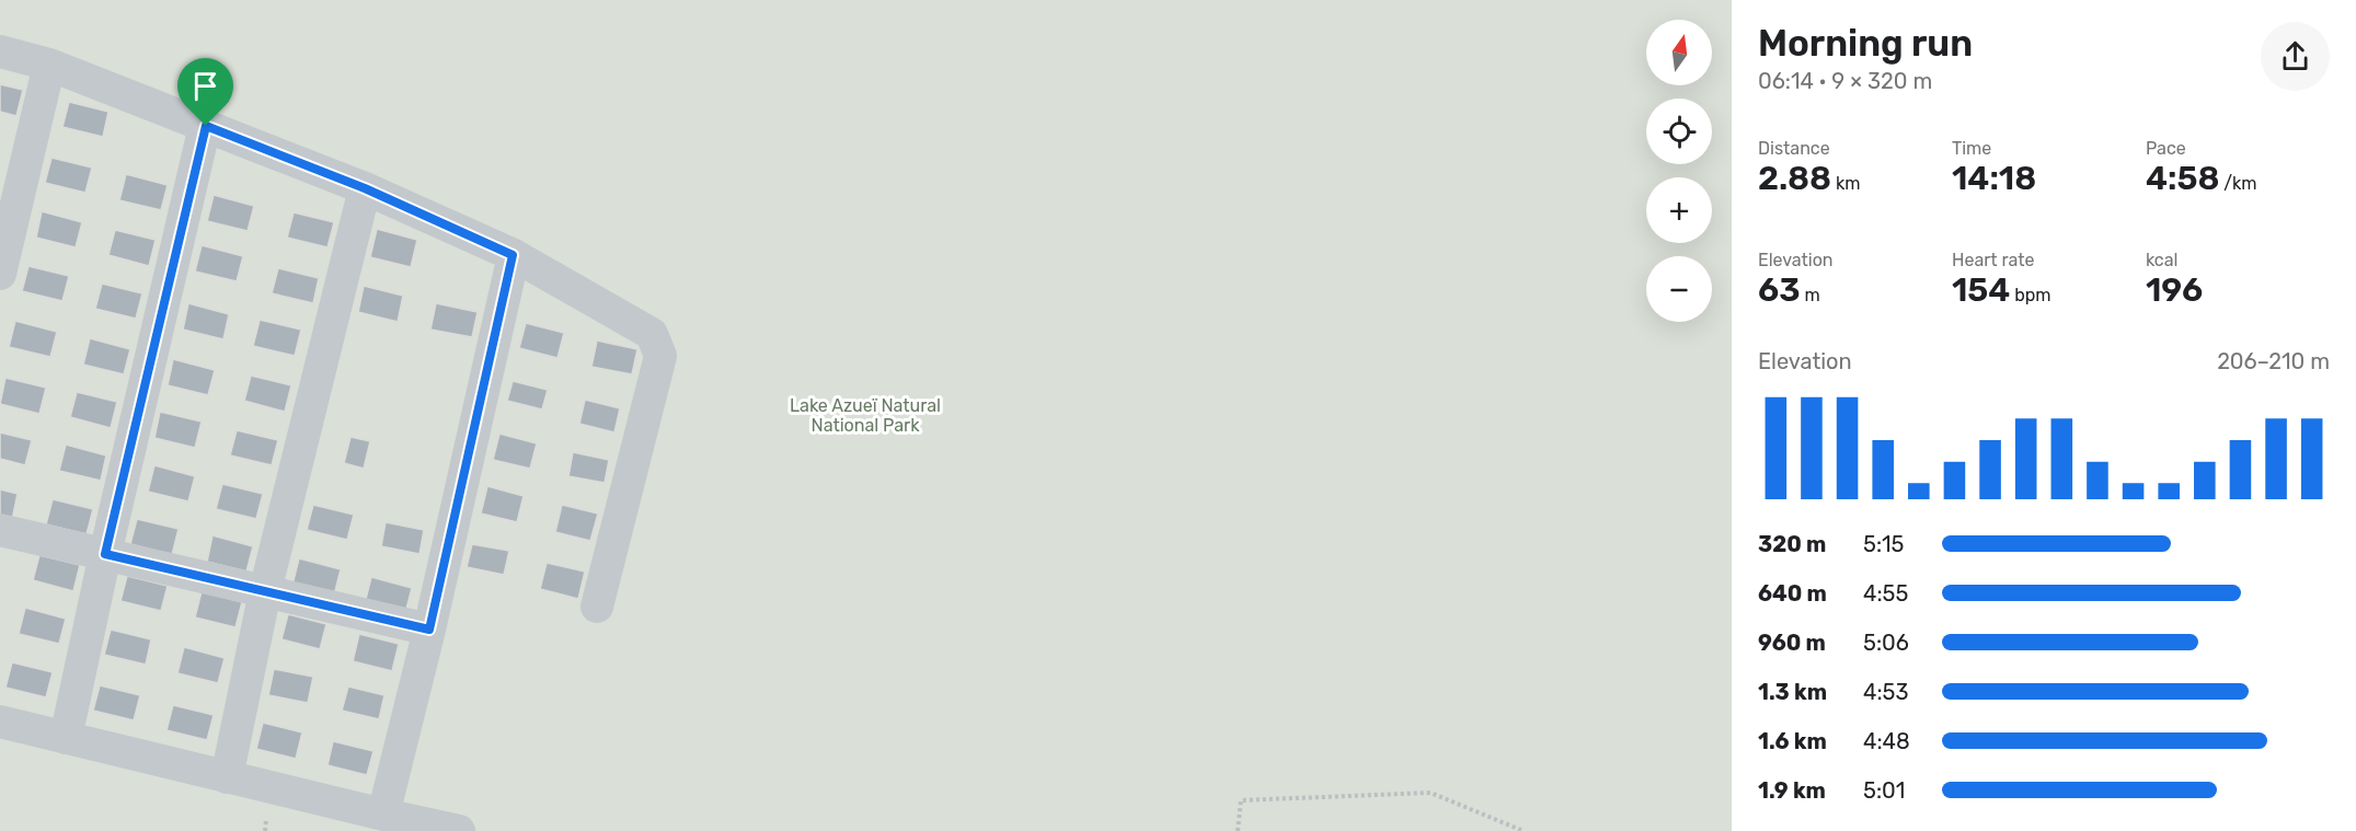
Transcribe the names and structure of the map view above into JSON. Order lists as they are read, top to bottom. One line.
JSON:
{"parks":["Lake Azueï Natural National Park"],"north":"top","page":{"heading":["Morning run","06:14 · 9 × 320 m"],"map_buttons":["+","−"],"stats":[["Distance","2.88 km"],["Time","14:18"],["Pace","4:58 /km"],["Elevation","63 m"],["Heart rate","154 bpm"],["kcal","196"]],"chart":["Elevation","206–210 m"],"list":[{"name":"320 m","note":"5:15"},{"name":"640 m","note":"4:55"},{"name":"960 m","note":"5:06"},{"name":"1.3 km","note":"4:53"},{"name":"1.6 km","note":"4:48"},{"name":"1.9 km","note":"5:01"}]}}
